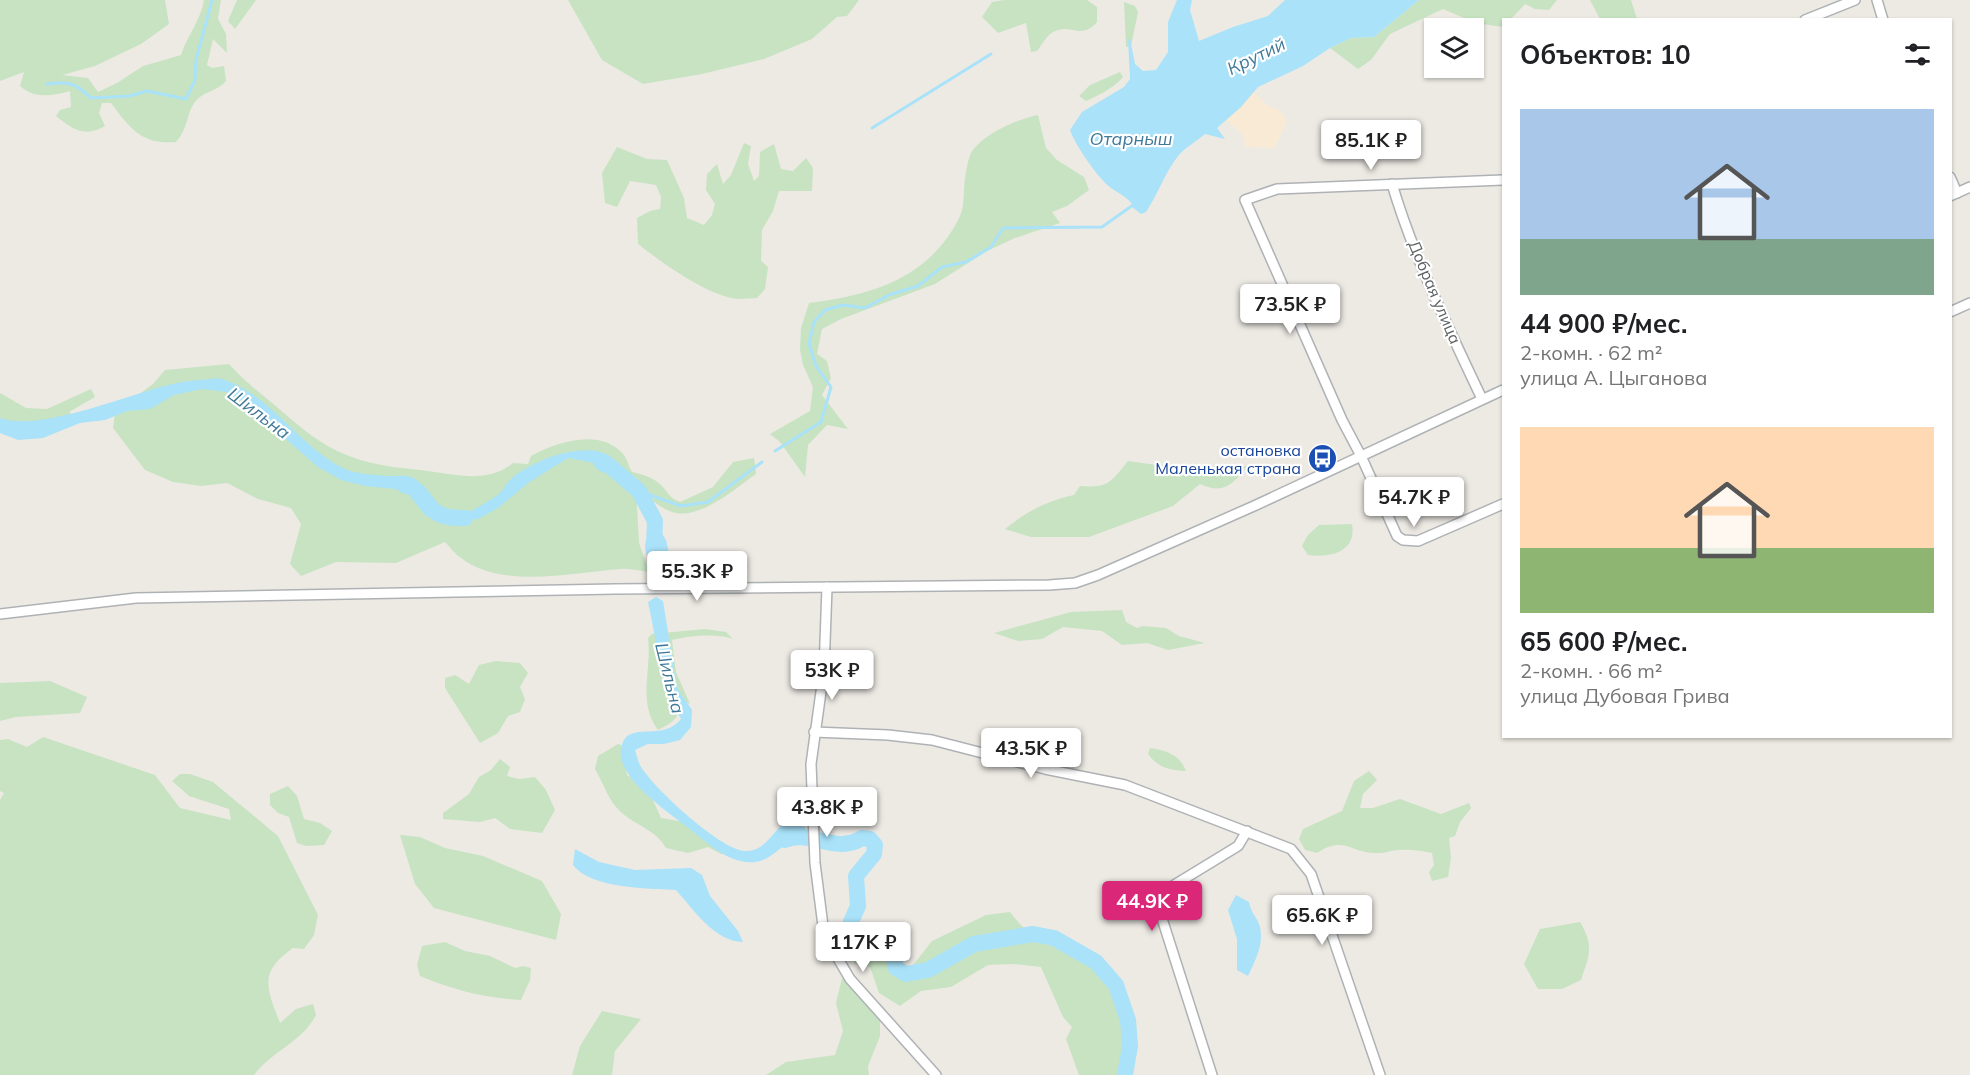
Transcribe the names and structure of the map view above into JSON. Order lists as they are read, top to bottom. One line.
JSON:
{"streets":{"street":["Добрая улица"]},"water":["Крутий","Отарныш","Шильна"],"places":{"bus stop":["остановка Маленькая страна"]},"page":{"heading":"Объектов: 10","list":[{"name":"44 900 ₽/мес.","note":"2-комн. · 62 m² · улица А. Цыганова"},{"name":"65 600 ₽/мес.","note":"2-комн. · 66 m² · улица Дубовая Грива"}],"price":["85.1K ₽","73.5K ₽","54.7K ₽","55.3K ₽","53K ₽","43.5K ₽","43.8K ₽","44.9K ₽","65.6K ₽","117K ₽"]}}
